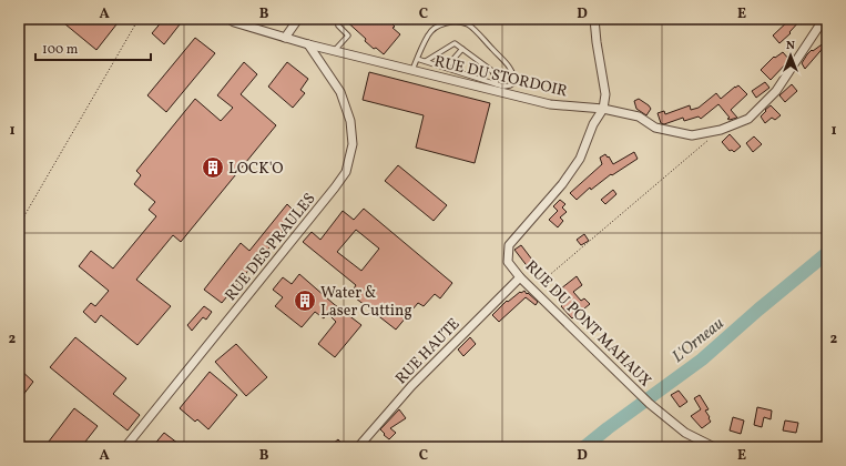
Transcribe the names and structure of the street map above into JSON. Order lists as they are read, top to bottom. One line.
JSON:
{"streets":{"street":["RUE DU STORDOIR","RUE DES PRAULES","RUE DU PONT MAHAUX","RUE HAUTE"]},"crossings":[["RUE DU STORDOIR","RUE DES PRAULES"],["RUE DU STORDOIR","RUE DU PONT MAHAUX"],["RUE DU PONT MAHAUX","RUE HAUTE"]],"water":["L'Orneau"],"places":{"building":["LOCK'O","Water & Laser Cutting"]},"scale_bar":"100 m","north":"top","grid":{"columns":["A","B","C","D","E"],"rows":["1","2"]}}
